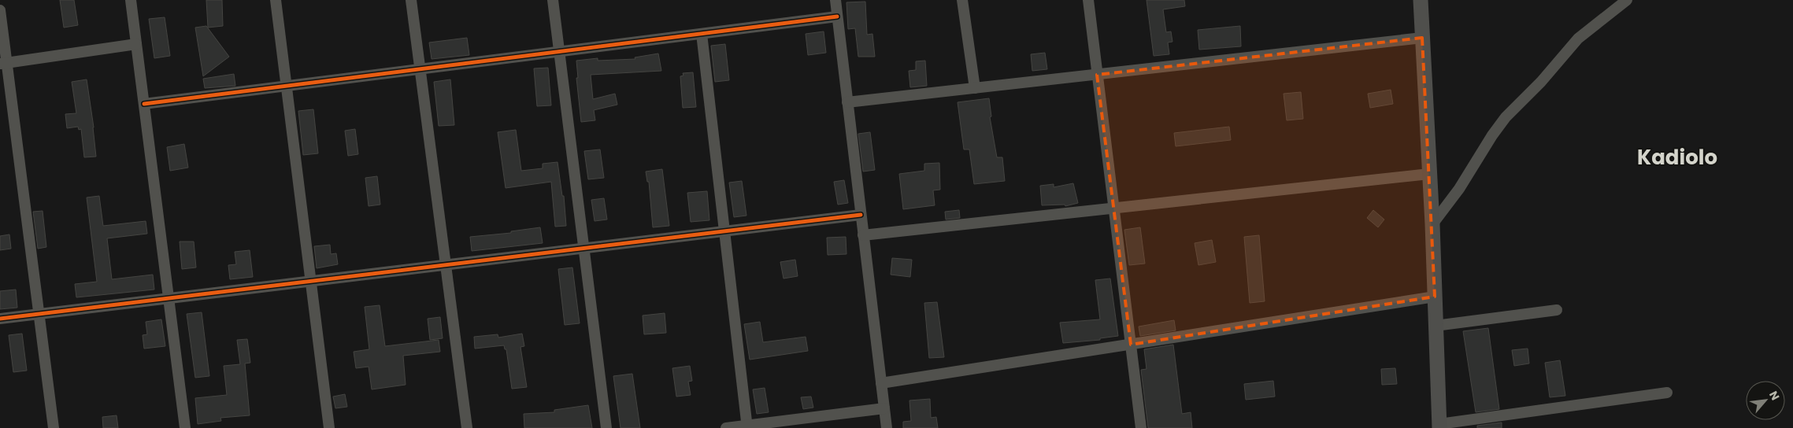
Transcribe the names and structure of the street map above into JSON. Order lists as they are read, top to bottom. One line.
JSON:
{"districts":["Kadiolo"],"north":"top right"}
